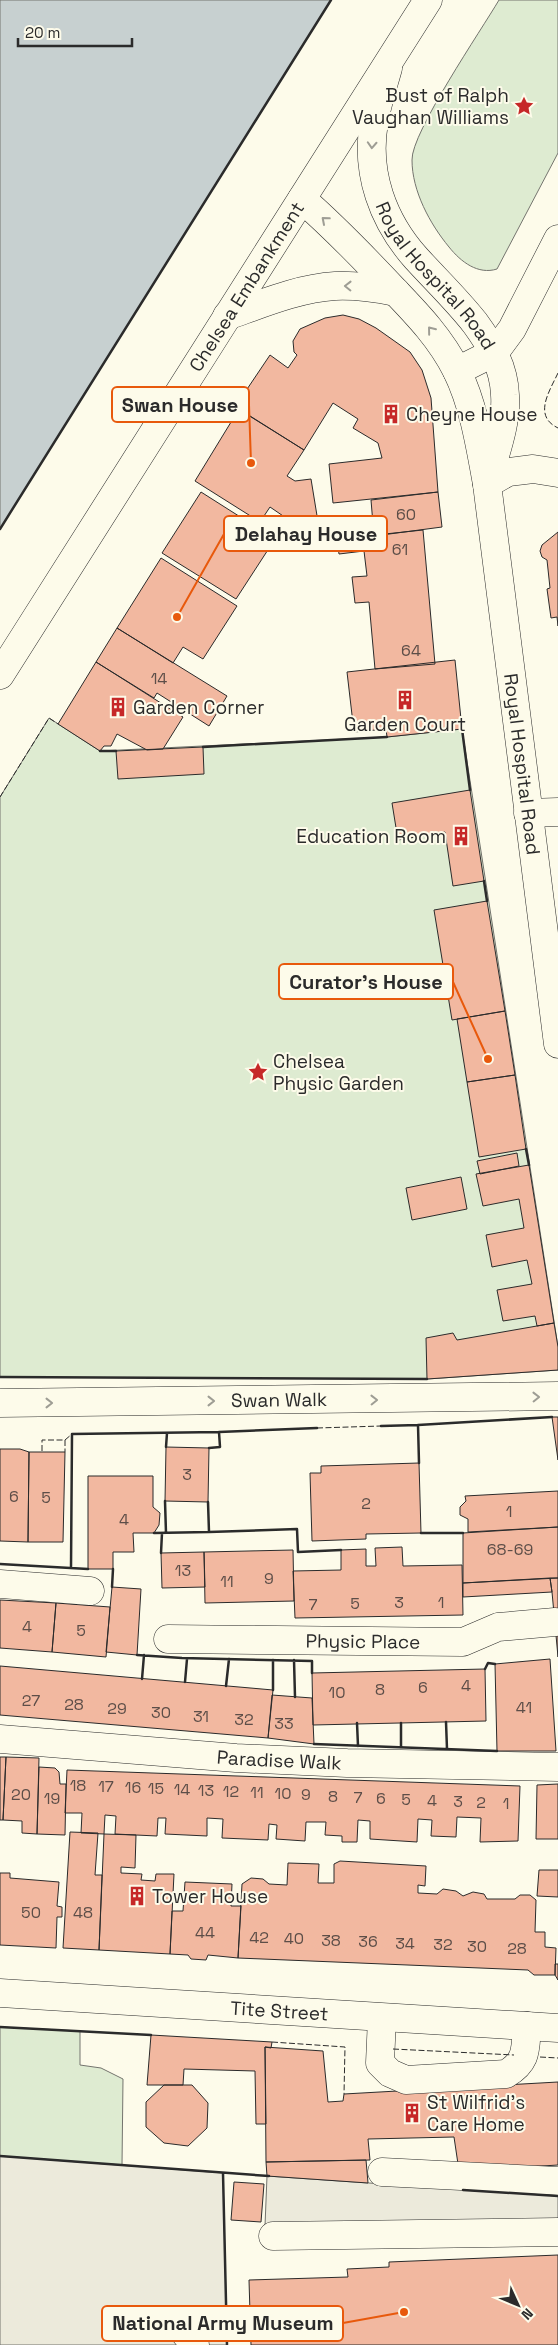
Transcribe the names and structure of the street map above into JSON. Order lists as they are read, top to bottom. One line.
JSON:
{"streets":{"main road":["Royal Hospital Road","Chelsea Embankment","Swan Walk","Physic Place","Paradise Walk","Tite Street"]},"crossings":[["Royal Hospital Road","Chelsea Embankment"]],"one_way":["Swan Walk"],"places":{"place":["Bust of Ralph Vaughan Williams","Chelsea Physic Garden"],"building":["Cheyne House","Garden Court","Garden Corner","Education Room","Tower House","St Wilfrid’s Care Home"],"other":["Swan House","Delahay House","Curator's House","National Army Museum"]},"house_numbers":["60","61","64","14","3","6","5","2","1","4","68-69","13","9","11","3","1","5","7","4","5","4","6","8","10","27","28","41","29","30","31","32","33","18","17","16","15","14","13","12","11","10","20","9","8","7","19","6","5","4","3","2","1","50","48","44","42","40","38","36","34","32","30","28"],"scale_bar":"20 m","north":"bottom right"}
